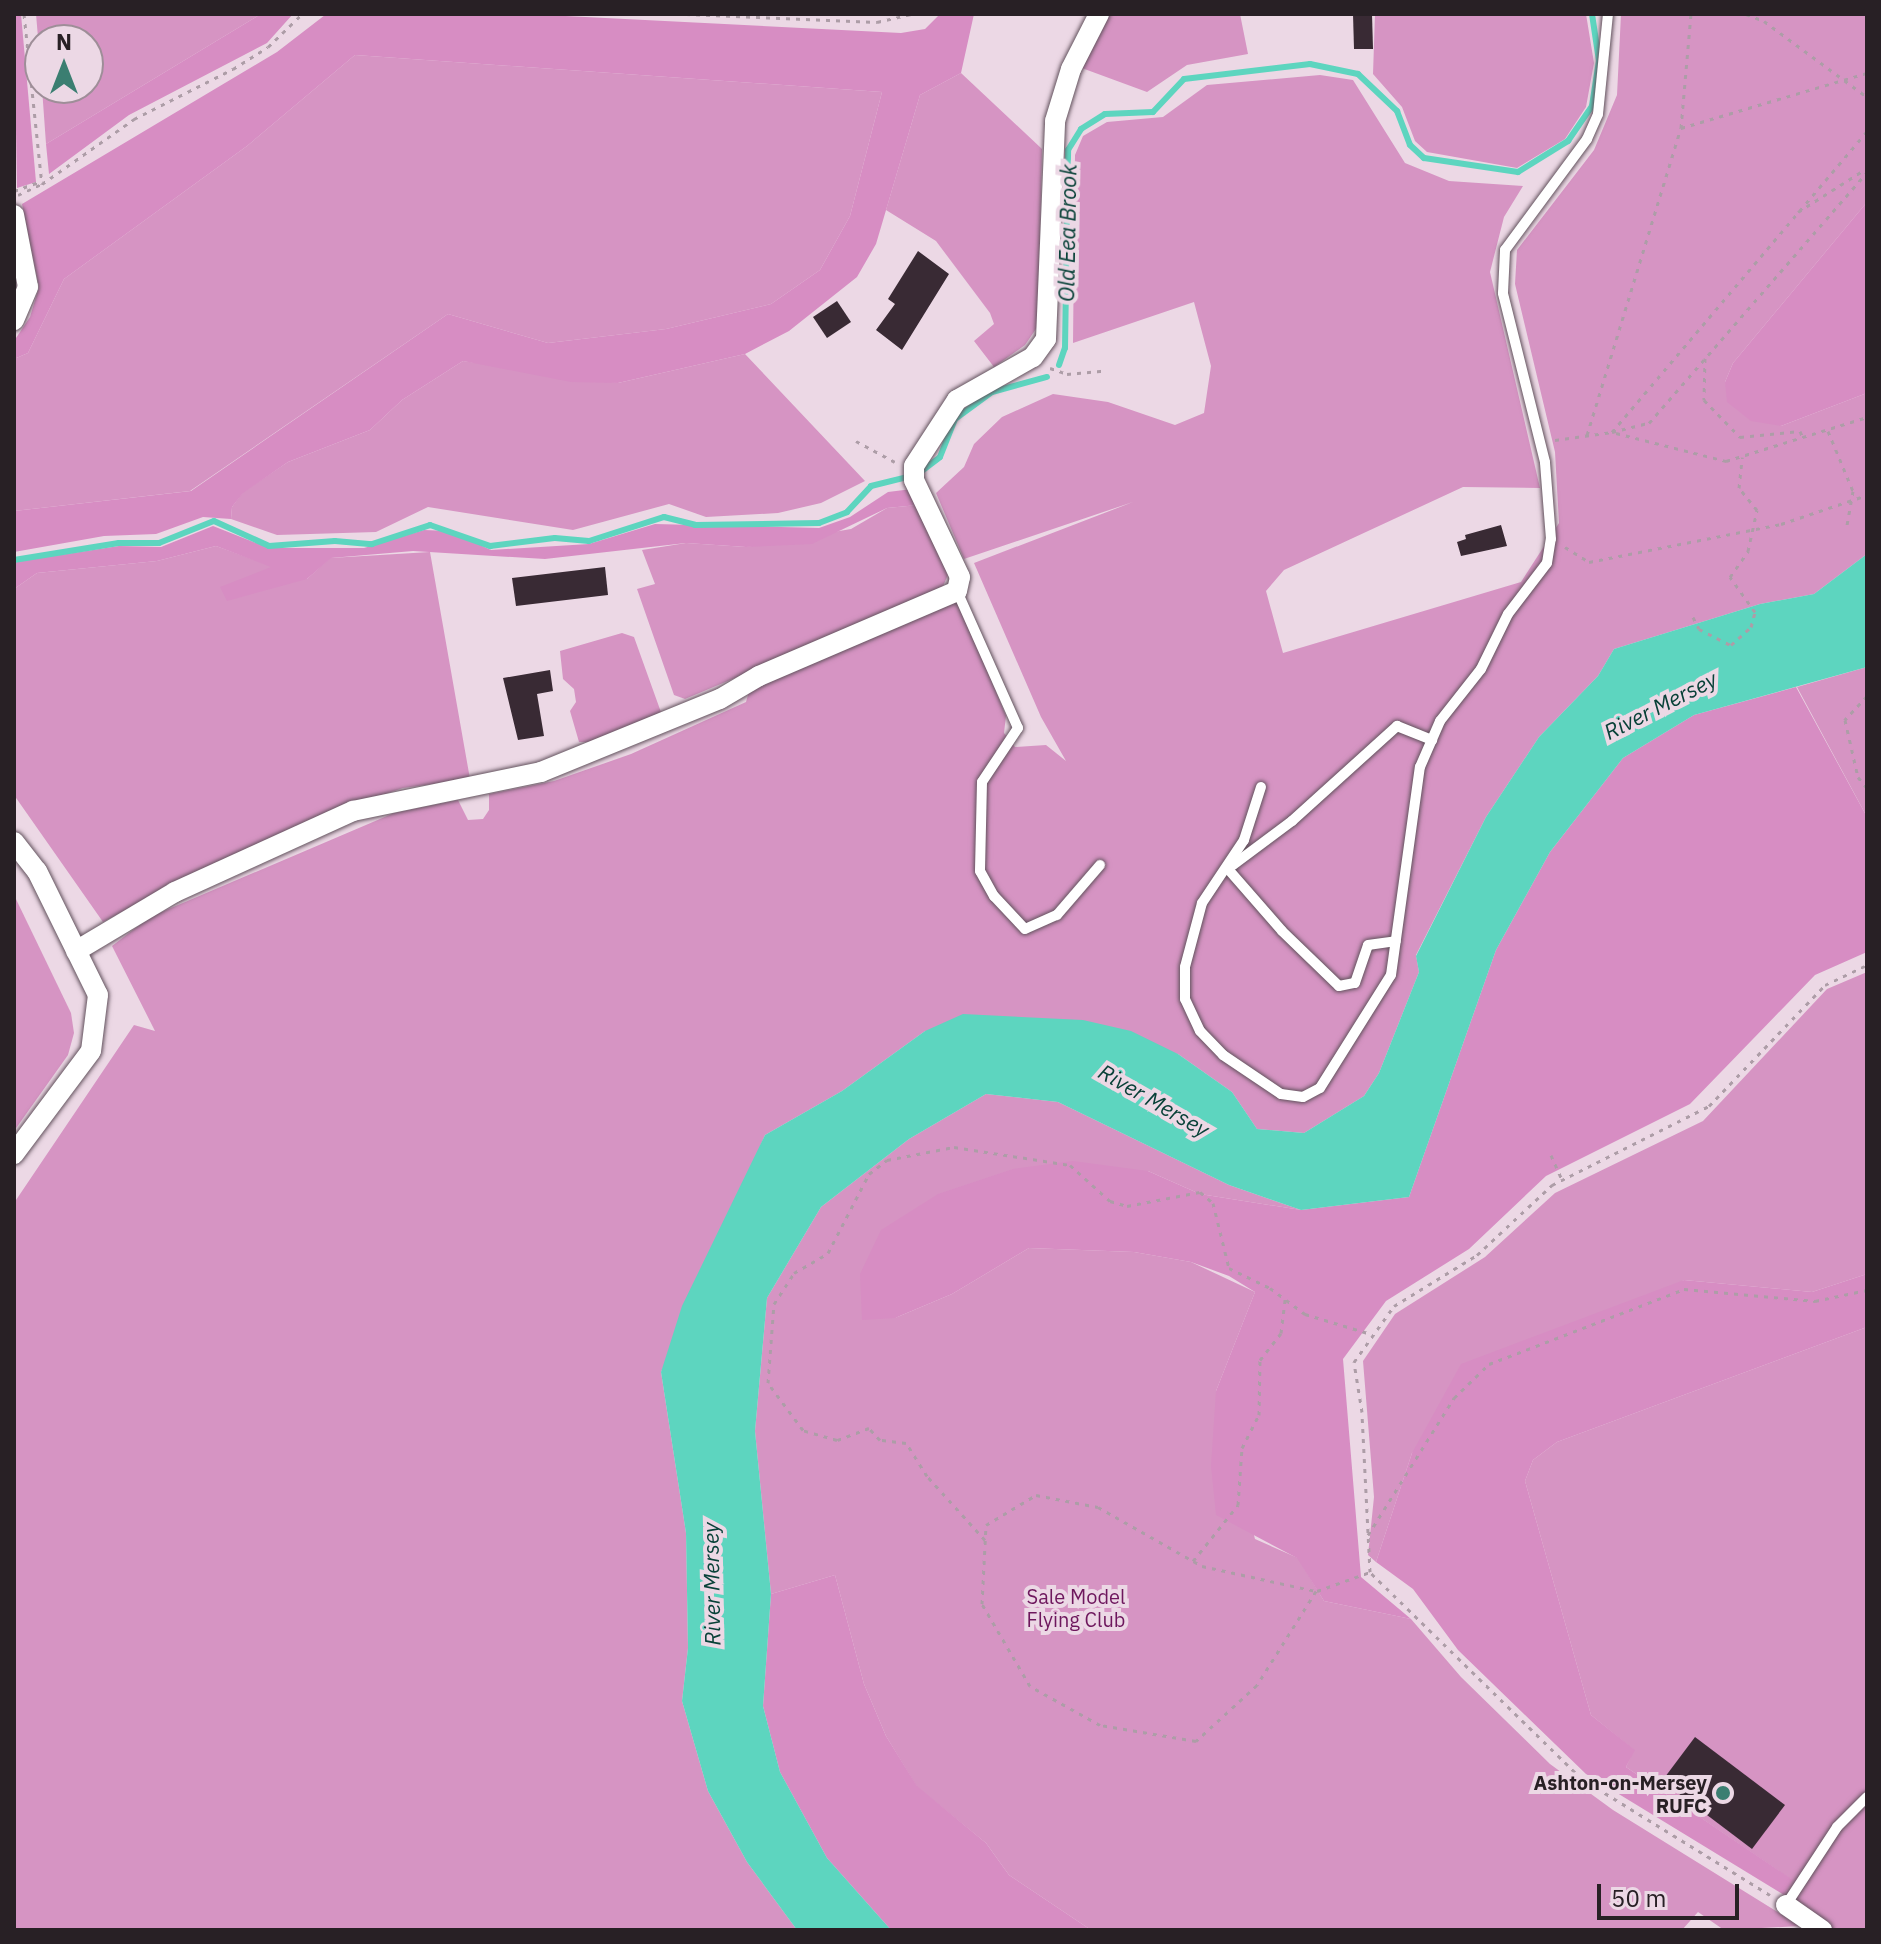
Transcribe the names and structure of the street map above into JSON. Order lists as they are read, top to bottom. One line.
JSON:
{"water":["Old Eea Brook","River Mersey"],"parks":["Sale Model Flying Club"],"places":["Ashton-on-Mersey RUFC"],"scale_bar":"50 m","north":"top"}
